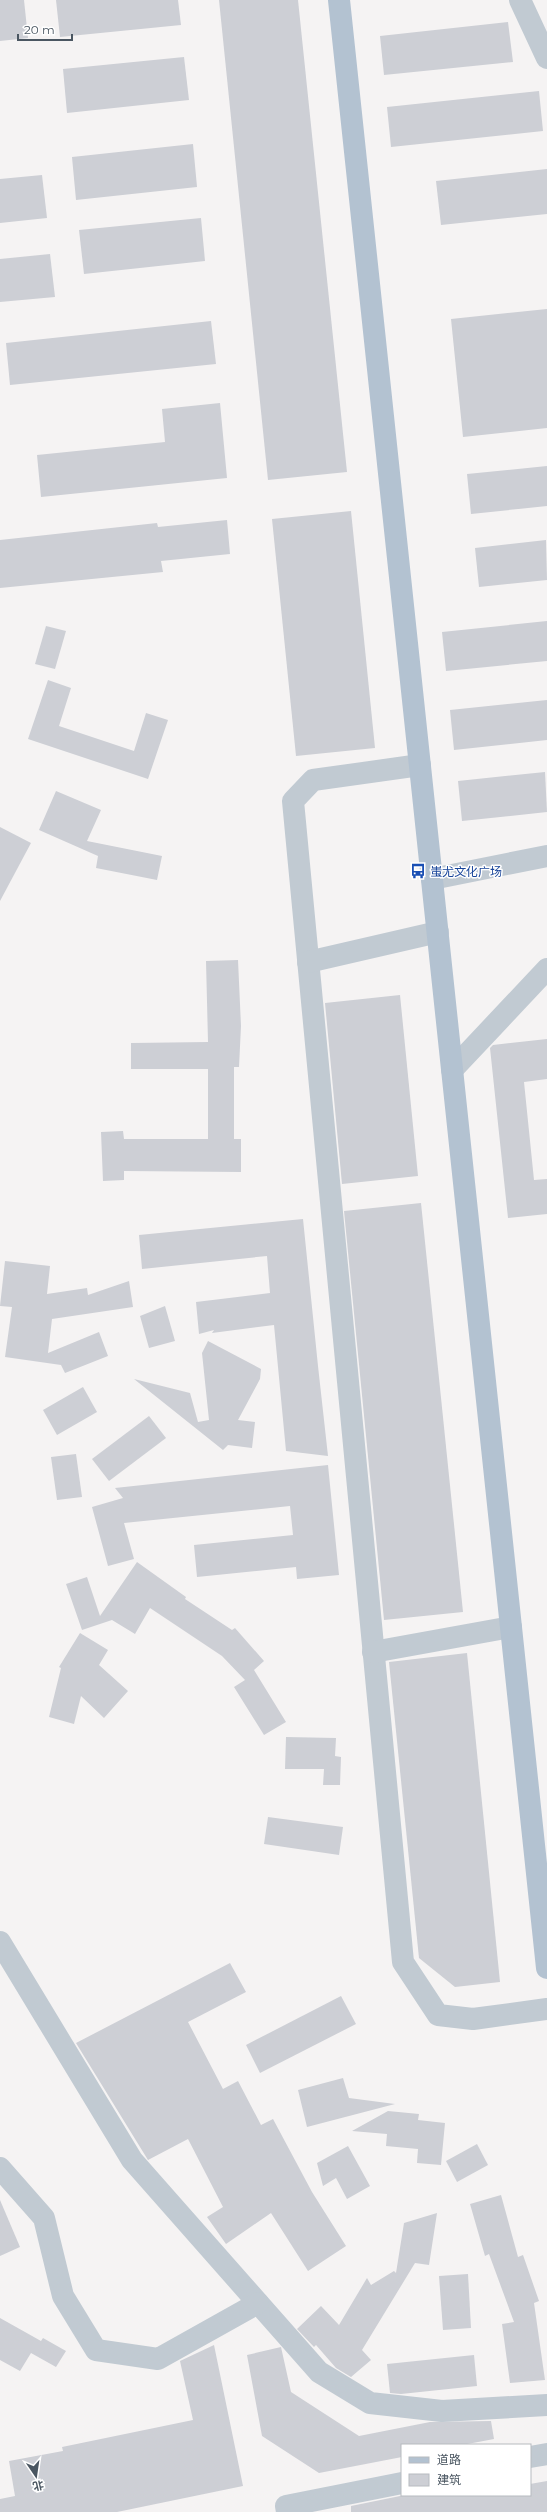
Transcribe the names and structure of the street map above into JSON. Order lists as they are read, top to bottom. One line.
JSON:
{"places":{"bus stop":["蚩尤文化广场"]},"legend":["道路","建筑"],"scale_bar":"20 m","north":"bottom"}
